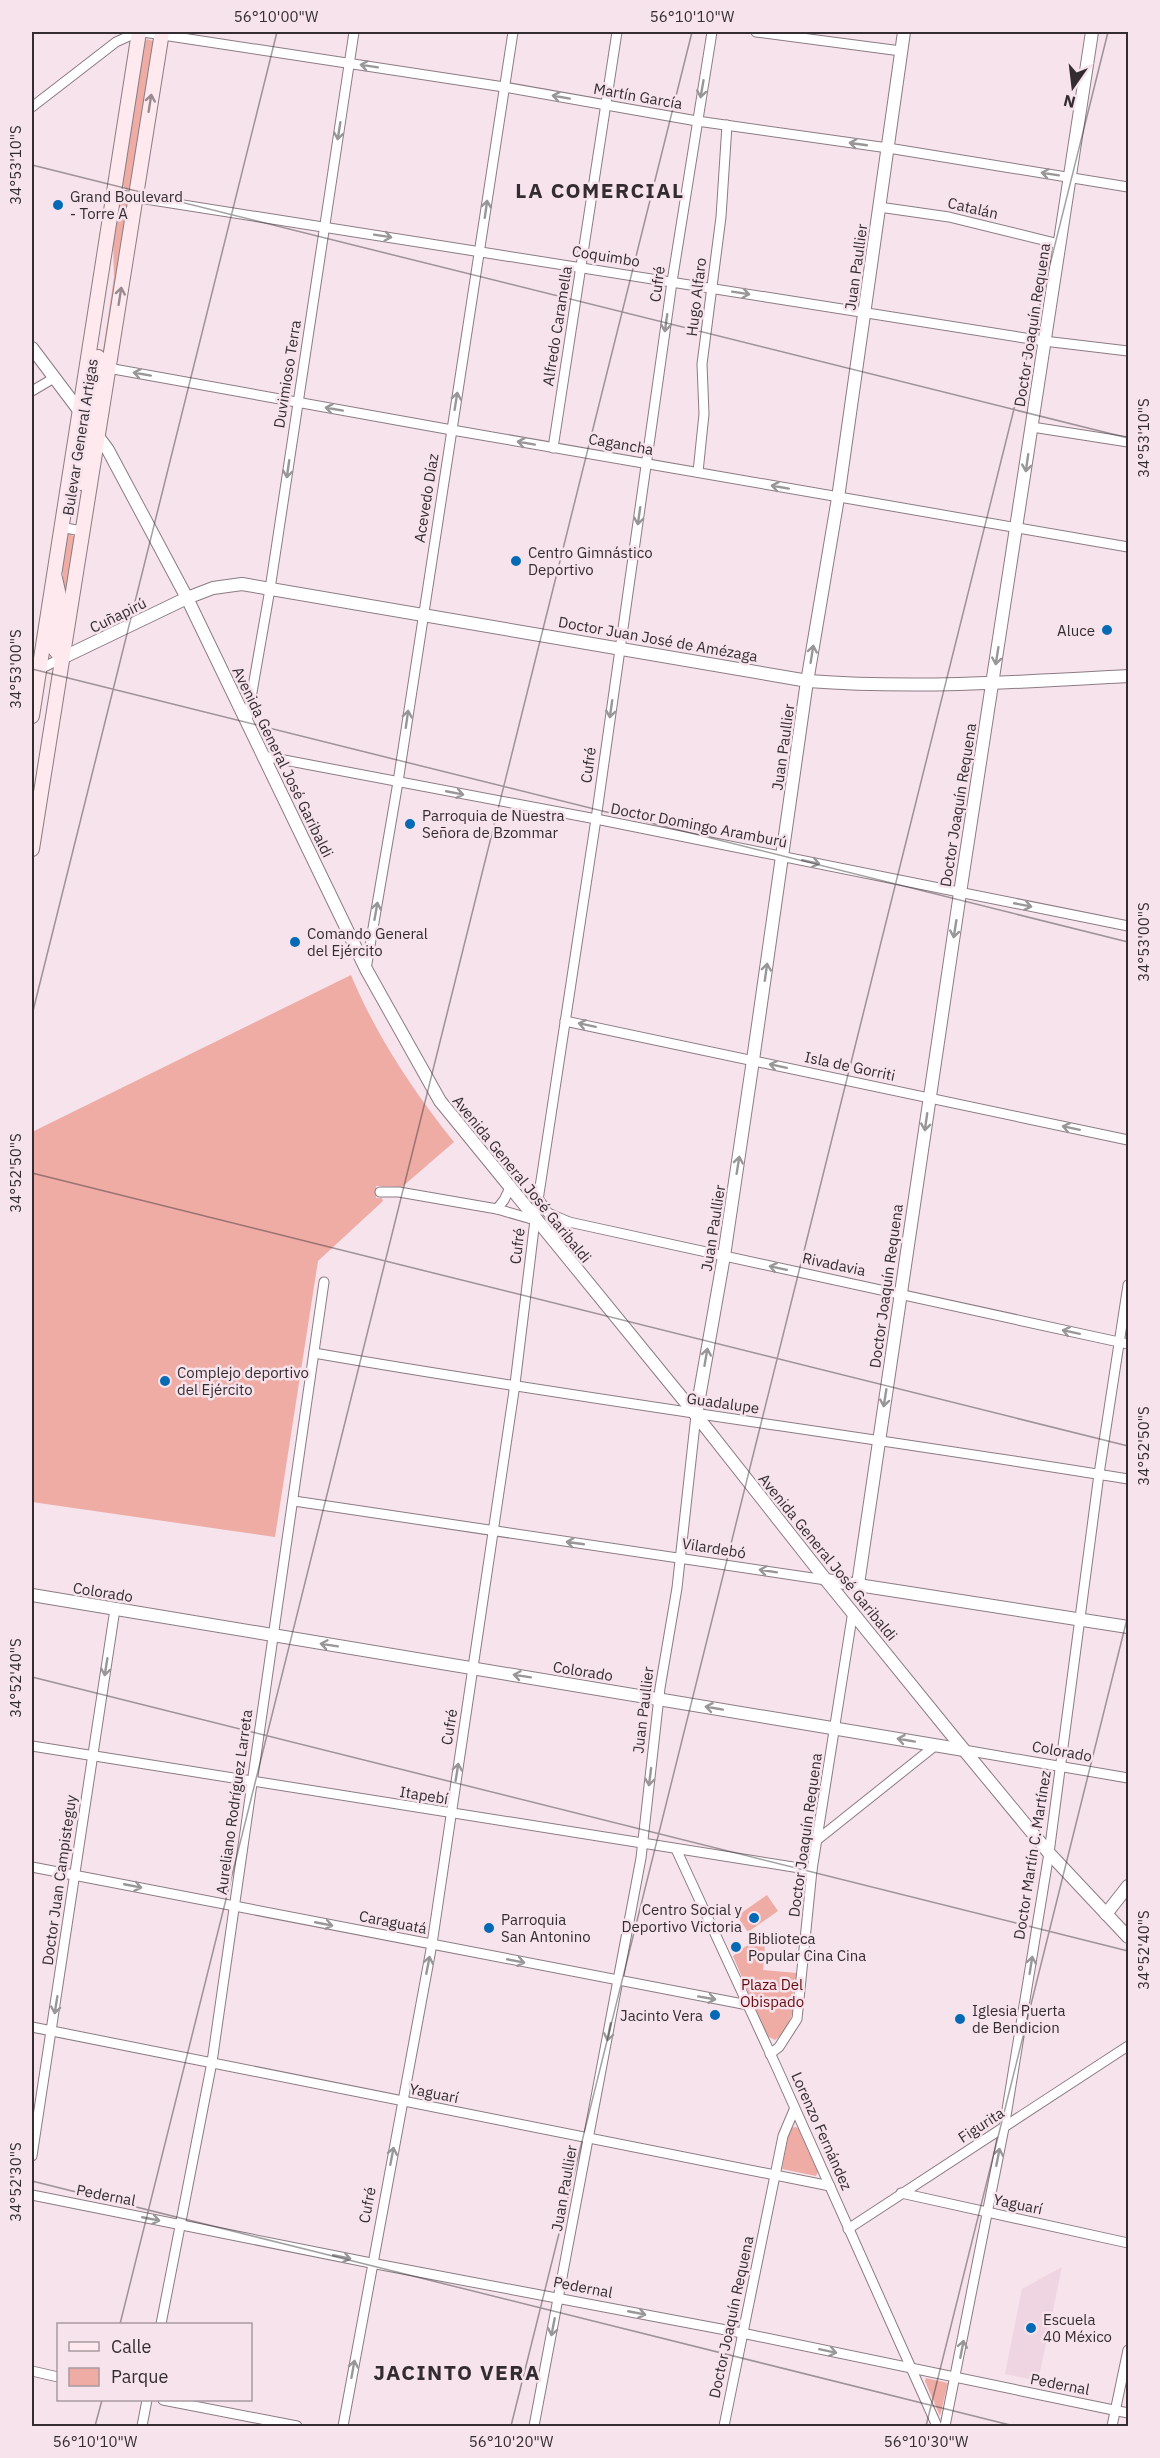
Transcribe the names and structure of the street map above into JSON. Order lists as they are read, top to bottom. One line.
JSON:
{"streets":{"main road":["Bulevar General Artigas"],"street":["Martín García","Catalán","Coquimbo","Juan Paullier","Cufré","Hugo Alfaro","Doctor Joaquín Requena","Alfredo Caramella","Duvimioso Terra","Cagancha","Acevedo Díaz","Cuñapirú","Doctor Juan José de Amézaga","Avenida General José Garibaldi","Doctor Domingo Aramburú","Isla de Gorriti","Rivadavia","Guadalupe","Vilardebó","Colorado","Itapebí","Aureliano Rodríguez Larreta","Doctor Martín C. Martínez","Doctor Juan Campisteguy","Caraguatá","Yaguarí","Figurita","Lorenzo Fernández","Pedernal"]},"crossings":[["Martín García","Juan Paullier"],["Martín García","Cufré"],["Martín García","Hugo Alfaro"],["Martín García","Doctor Joaquín Requena"],["Martín García","Alfredo Caramella"],["Martín García","Duvimioso Terra"],["Martín García","Bulevar General Artigas"],["Martín García","Acevedo Díaz"],["Catalán","Juan Paullier"],["Catalán","Doctor Joaquín Requena"],["Coquimbo","Juan Paullier"],["Coquimbo","Cufré"],["Coquimbo","Hugo Alfaro"],["Coquimbo","Doctor Joaquín Requena"],["Coquimbo","Alfredo Caramella"],["Coquimbo","Duvimioso Terra"],["Coquimbo","Bulevar General Artigas"],["Coquimbo","Acevedo Díaz"],["Juan Paullier","Cagancha"],["Juan Paullier","Doctor Juan José de Amézaga"],["Juan Paullier","Avenida General José Garibaldi"],["Juan Paullier","Doctor Domingo Aramburú"],["Juan Paullier","Isla de Gorriti"],["Juan Paullier","Rivadavia"],["Juan Paullier","Guadalupe"],["Juan Paullier","Vilardebó"],["Juan Paullier","Colorado"],["Juan Paullier","Itapebí"],["Juan Paullier","Caraguatá"],["Juan Paullier","Yaguarí"],["Juan Paullier","Pedernal"],["Cufré","Cagancha"],["Cufré","Doctor Juan José de Amézaga"],["Cufré","Avenida General José Garibaldi"],["Cufré","Doctor Domingo Aramburú"],["Cufré","Isla de Gorriti"],["Cufré","Rivadavia"],["Cufré","Guadalupe"],["Cufré","Vilardebó"],["Cufré","Colorado"],["Cufré","Itapebí"],["Cufré","Caraguatá"],["Cufré","Yaguarí"],["Cufré","Pedernal"],["Hugo Alfaro","Cagancha"],["Doctor Joaquín Requena","Cagancha"],["Doctor Joaquín Requena","Doctor Juan José de Amézaga"],["Doctor Joaquín Requena","Avenida General José Garibaldi"],["Doctor Joaquín Requena","Doctor Domingo Aramburú"],["Doctor Joaquín Requena","Isla de Gorriti"],["Doctor Joaquín Requena","Rivadavia"],["Doctor Joaquín Requena","Guadalupe"],["Doctor Joaquín Requena","Vilardebó"],["Doctor Joaquín Requena","Colorado"],["Doctor Joaquín Requena","Itapebí"],["Doctor Joaquín Requena","Yaguarí"],["Doctor Joaquín Requena","Lorenzo Fernández"],["Doctor Joaquín Requena","Pedernal"],["Alfredo Caramella","Cagancha"],["Duvimioso Terra","Cagancha"],["Duvimioso Terra","Doctor Juan José de Amézaga"],["Duvimioso Terra","Avenida General José Garibaldi"],["Bulevar General Artigas","Cagancha"],["Bulevar General Artigas","Cuñapirú"],["Bulevar General Artigas","Avenida General José Garibaldi"],["Cagancha","Acevedo Díaz"],["Acevedo Díaz","Doctor Juan José de Amézaga"],["Acevedo Díaz","Avenida General José Garibaldi"],["Acevedo Díaz","Doctor Domingo Aramburú"],["Cuñapirú","Doctor Juan José de Amézaga"],["Cuñapirú","Avenida General José Garibaldi"],["Doctor Juan José de Amézaga","Avenida General José Garibaldi"],["Avenida General José Garibaldi","Doctor Domingo Aramburú"],["Avenida General José Garibaldi","Guadalupe"],["Avenida General José Garibaldi","Vilardebó"],["Avenida General José Garibaldi","Colorado"],["Avenida General José Garibaldi","Doctor Martín C. Martínez"],["Rivadavia","Doctor Martín C. Martínez"],["Guadalupe","Aureliano Rodríguez Larreta"],["Guadalupe","Doctor Martín C. Martínez"],["Vilardebó","Aureliano Rodríguez Larreta"],["Vilardebó","Doctor Martín C. Martínez"],["Colorado","Aureliano Rodríguez Larreta"],["Colorado","Doctor Martín C. Martínez"],["Colorado","Doctor Juan Campisteguy"],["Itapebí","Aureliano Rodríguez Larreta"],["Itapebí","Doctor Juan Campisteguy"],["Itapebí","Lorenzo Fernández"],["Aureliano Rodríguez Larreta","Caraguatá"],["Aureliano Rodríguez Larreta","Yaguarí"],["Aureliano Rodríguez Larreta","Pedernal"],["Doctor Martín C. Martínez","Yaguarí"],["Doctor Martín C. Martínez","Figurita"],["Doctor Martín C. Martínez","Pedernal"],["Doctor Juan Campisteguy","Caraguatá"],["Doctor Juan Campisteguy","Yaguarí"],["Caraguatá","Lorenzo Fernández"],["Yaguarí","Figurita"],["Yaguarí","Lorenzo Fernández"],["Figurita","Lorenzo Fernández"],["Lorenzo Fernández","Pedernal"]],"one_way":["Martín García","Duvimioso Terra","Cagancha","Acevedo Díaz","Doctor Domingo Aramburú","Isla de Gorriti","Rivadavia","Vilardebó","Colorado","Doctor Martín C. Martínez","Doctor Juan Campisteguy","Caraguatá","Pedernal"],"districts":["LA COMERCIAL","JACINTO VERA"],"parks":["Plaza Del Obispado"],"places":["Grand Boulevard - Torre A","Centro Gimnástico Deportivo","Aluce","Parroquia de Nuestra Señora de Bzommar","Comando General del Ejército","Complejo deportivo del Ejército","Centro Social y Deportivo Victoria","Parroquia San Antonino","Biblioteca Popular Cina Cina","Jacinto Vera","Iglesia Puerta de Bendicion","Escuela 40 México"],"legend":["Calle","Parque"],"north":"bottom","coordinates":["56°10'00\"W","56°10'10\"W","34°53'10\"S","34°53'00\"S","34°52'50\"S","34°52'40\"S","34°52'30\"S","56°10'20\"W","56°10'30\"W"]}
